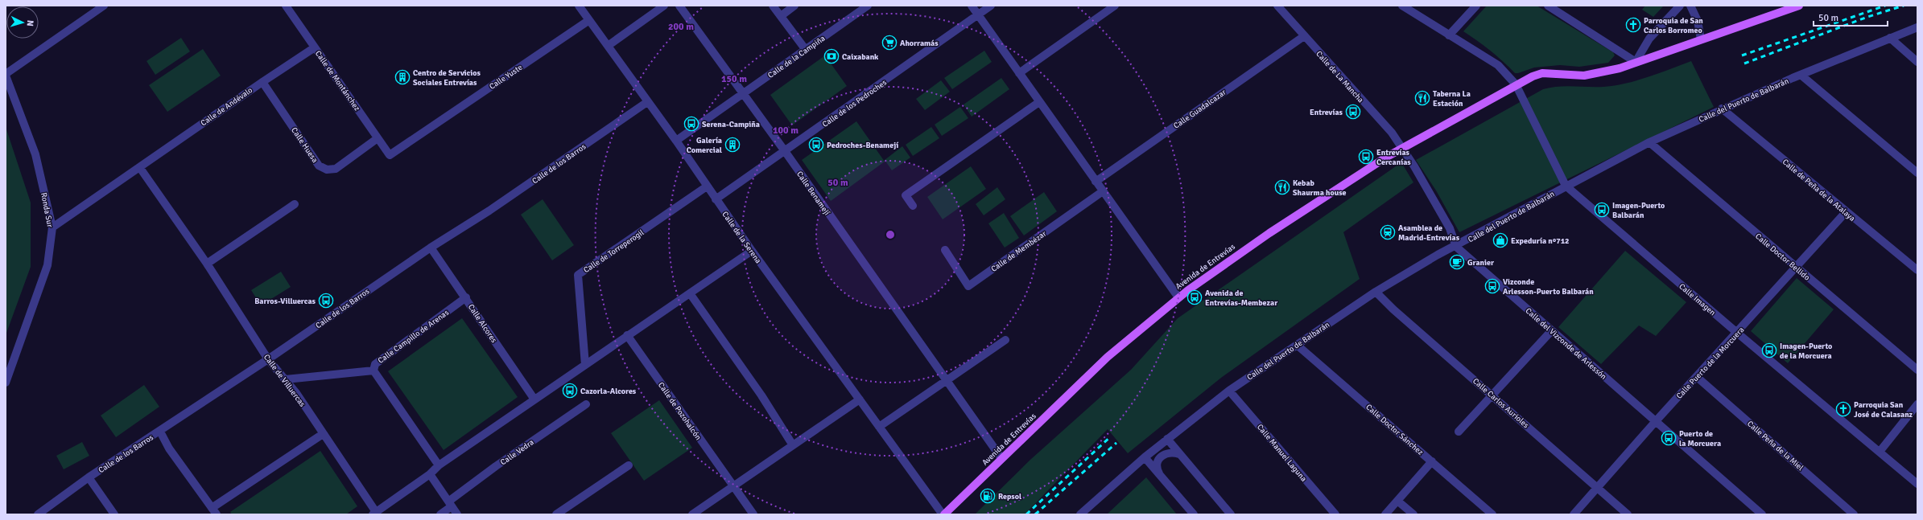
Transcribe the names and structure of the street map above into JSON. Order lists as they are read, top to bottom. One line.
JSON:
{"streets":{"main road":["Avenida de Entrevías"],"street":["Calle de la Campiña","Calle Yuste","Calle de La Mancha","Calle de Montánchez","Calle del Puerto de Balbarán","Calle de los Pedroches","Calle de Andévalo","Calle Guadalcazar","Calle Huesa","Calle de los Barros","Calle de Peña de la Atalaya","Calle Benamejí","Ronda Sur","Calle de la Serena","Calle de Torreperogil","Calle de Membézar","Calle Doctor Bellido","Calle Imagen","Calle Alcores","Calle Campillo de Arenas","Calle del Vizconde de Arlessón","Calle Puerto de la Morcuera","Calle de Villuercas","Calle Carlos Aurioles","Calle de Pozohalcón","Calle Doctor Sánchez","Calle Peña de la Miel","Calle Vedra","Calle Manuel Laguna"]},"crossings":[["Calle de la Campiña","Calle Benamejí"],["Calle de la Campiña","Calle de la Serena"],["Calle Yuste","Calle de Montánchez"],["Calle Yuste","Calle de la Serena"],["Calle de La Mancha","Calle Guadalcazar"],["Calle de La Mancha","Avenida de Entrevías"],["Calle de La Mancha","Calle del Vizconde de Arlessón"],["Calle de Montánchez","Calle de Andévalo"],["Calle de Montánchez","Calle Huesa"],["Calle del Puerto de Balbarán","Calle de Peña de la Atalaya"],["Calle del Puerto de Balbarán","Calle Doctor Bellido"],["Calle del Puerto de Balbarán","Calle Imagen"],["Calle del Puerto de Balbarán","Calle del Vizconde de Arlessón"],["Calle del Puerto de Balbarán","Calle Carlos Aurioles"],["Calle del Puerto de Balbarán","Calle Doctor Sánchez"],["Calle del Puerto de Balbarán","Calle Manuel Laguna"],["Calle de los Pedroches","Calle Benamejí"],["Calle de los Pedroches","Calle de la Serena"],["Calle de Andévalo","Calle Huesa"],["Calle de Andévalo","Ronda Sur"],["Calle de Andévalo","Calle de Villuercas"],["Calle de los Barros","Calle de la Serena"],["Calle de los Barros","Calle Alcores"],["Calle de los Barros","Calle de Villuercas"],["Calle de Peña de la Atalaya","Calle Puerto de la Morcuera"],["Calle Benamejí","Avenida de Entrevías"],["Calle de la Serena","Calle de Torreperogil"],["Calle de la Serena","Avenida de Entrevías"],["Calle Doctor Bellido","Calle Puerto de la Morcuera"],["Avenida de Entrevías","Calle Imagen"],["Avenida de Entrevías","Calle del Vizconde de Arlessón"],["Calle Imagen","Calle Puerto de la Morcuera"],["Calle Alcores","Calle Campillo de Arenas"],["Calle Campillo de Arenas","Calle de Villuercas"],["Calle del Vizconde de Arlessón","Calle Puerto de la Morcuera"],["Calle Puerto de la Morcuera","Calle Carlos Aurioles"],["Calle Puerto de la Morcuera","Calle Peña de la Miel"]],"places":{"church":["Parroquia de San Carlos Borromeo","Parroquia San José de Calasanz"],"supermarket":["Ahorramás"],"bank":["Caixabank"],"building":["Centro de Servicios Sociales Entrevías","Galería Comercial"],"restaurant":["Taberna La Estación","Kebab Shaurma house"],"bus stop":["Entrevías","Serena-Campiña","Pedroches-Benamejí","Entrevías Cercanías","Imagen-Puerto Balbarán","Vizconde Arlesson-Puerto Balbarán","Avenida de Entrevías-Membezar","Barros-Villuercas","Imagen-Puerto de la Morcuera","Cazorla-Alcores","Puerto de la Morcuera"],"station":["Asamblea de Madrid-Entrevías"],"shop":["Expeduría nº712"],"cafe":["Granier"],"fuel station":["Repsol"]},"scale_bar":"50 m","north":"right","rings":["200 m","150 m","100 m","50 m"]}
